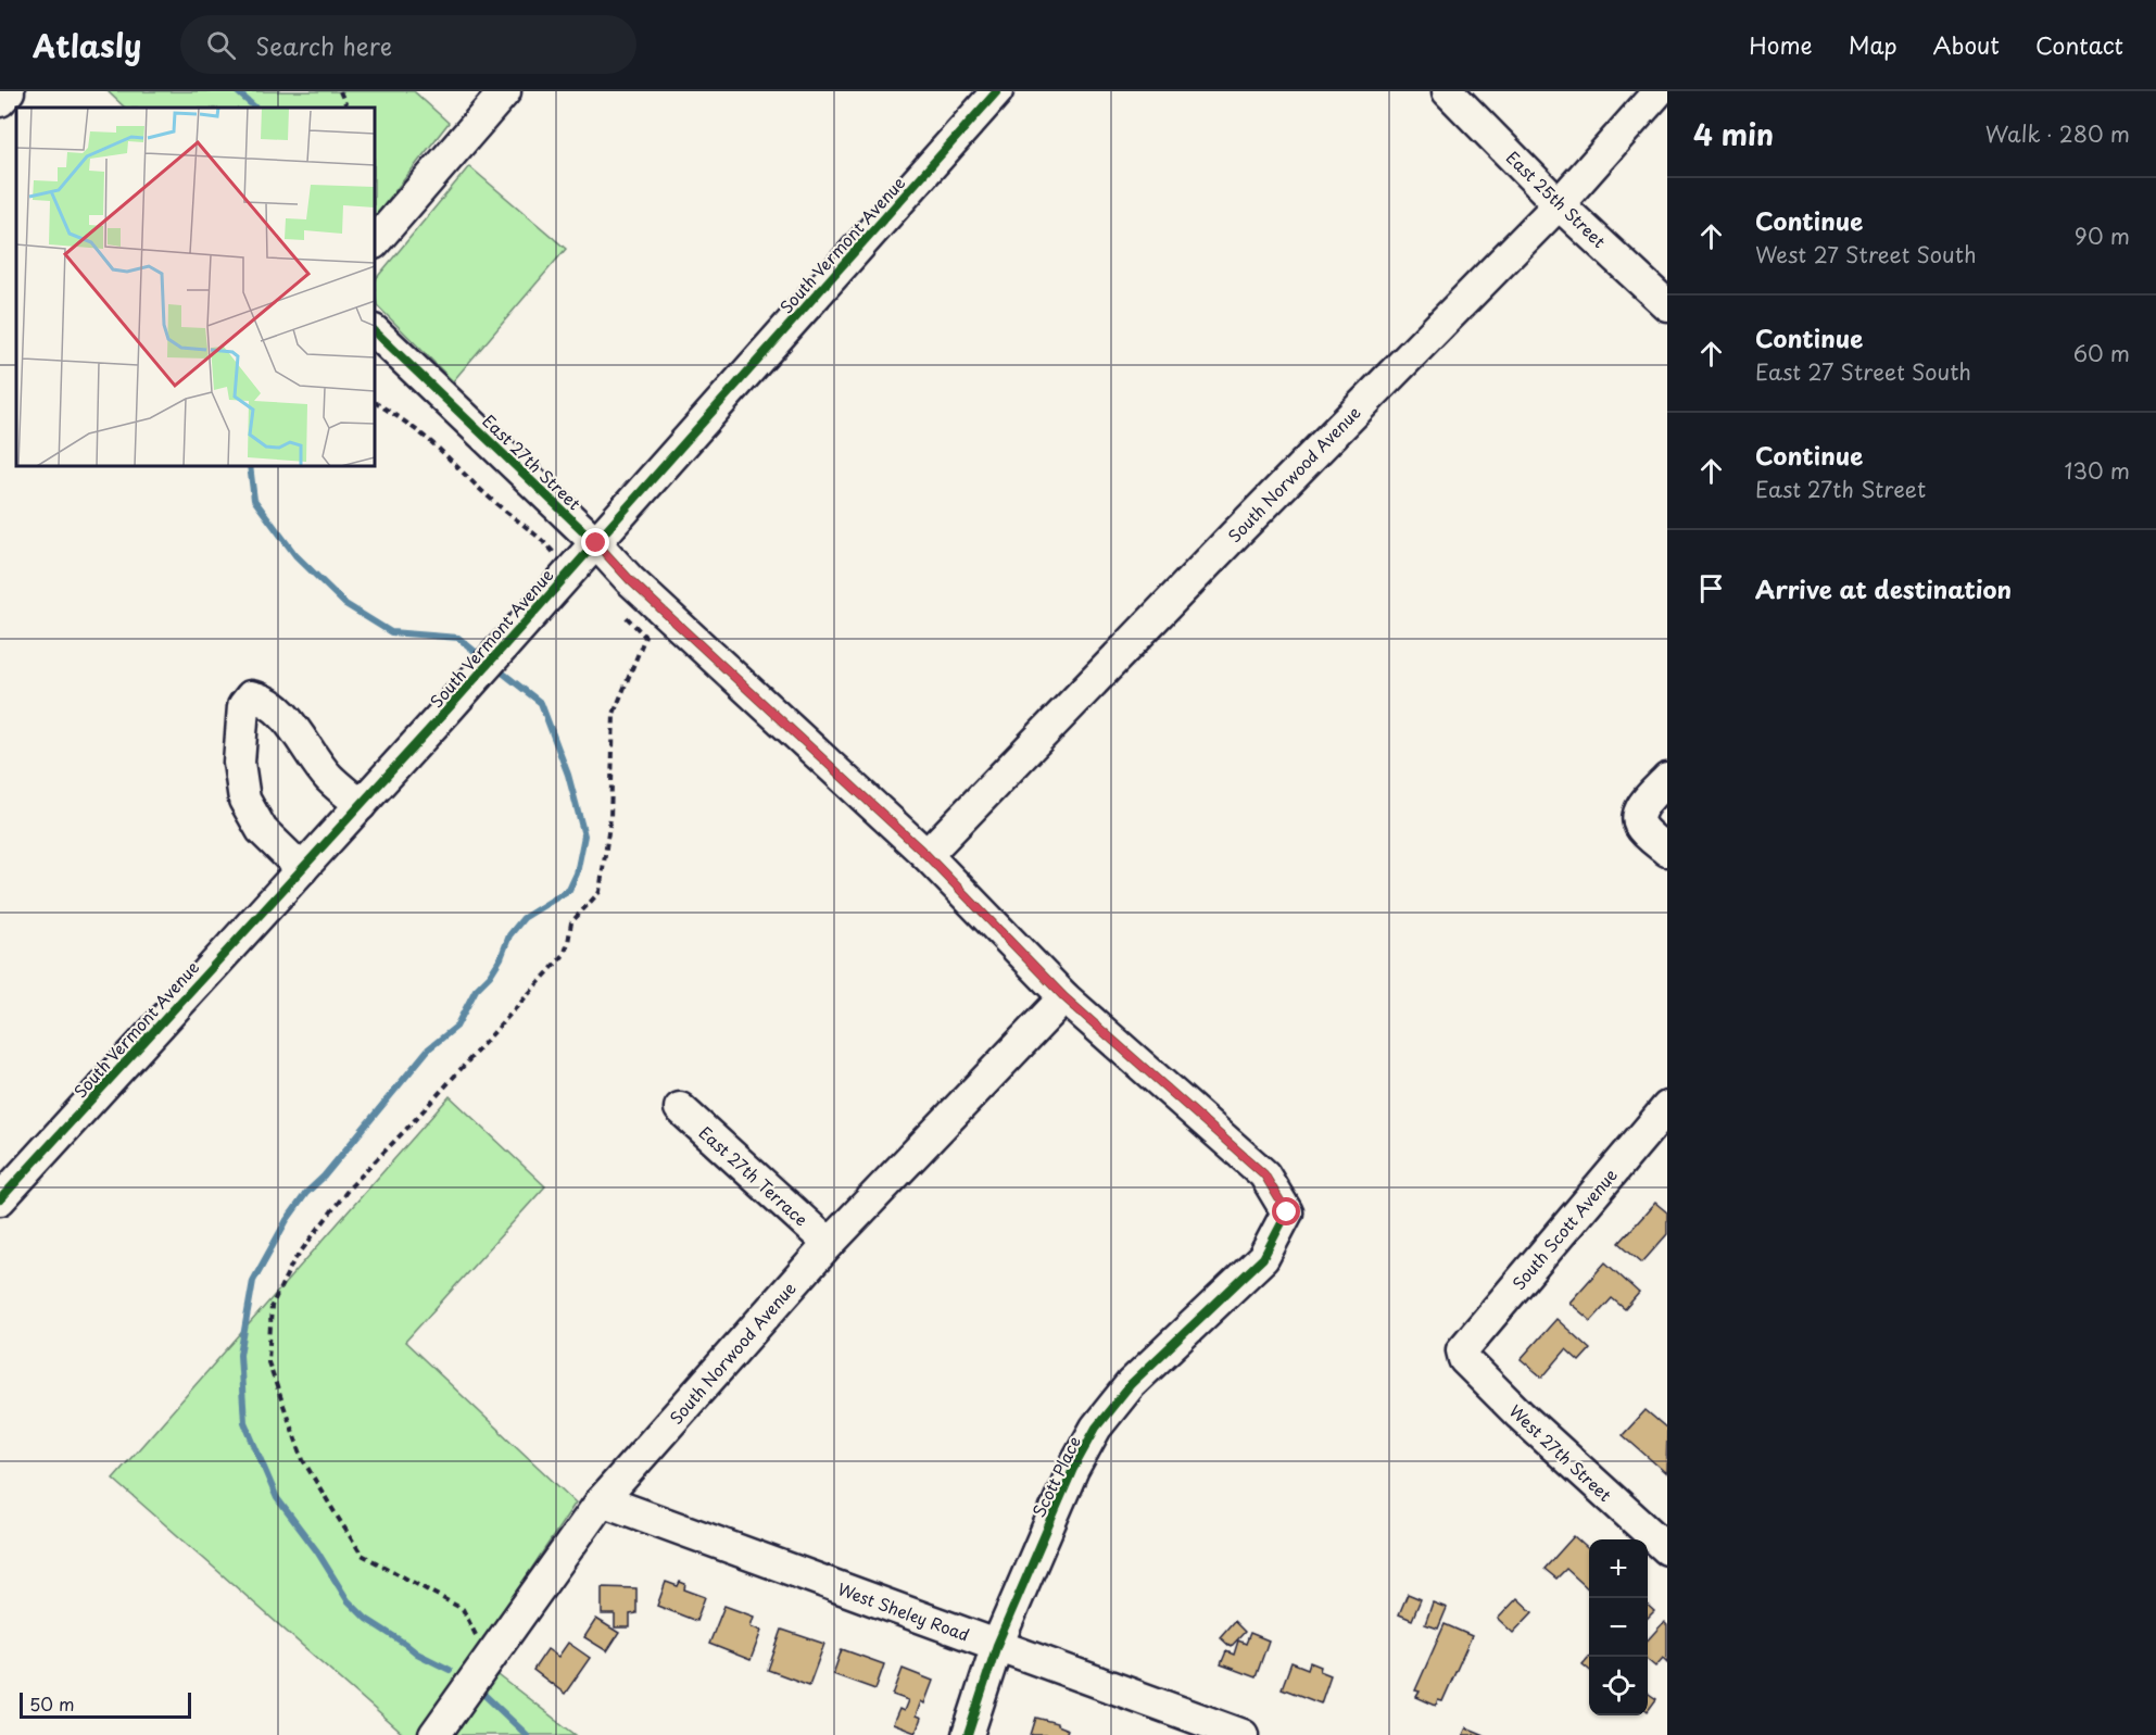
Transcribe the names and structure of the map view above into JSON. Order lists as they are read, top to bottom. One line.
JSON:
{"streets":{"street":["East 25th Street","South Vermont Avenue","East 27th Street","South Norwood Avenue","East 27th Terrace","South Scott Avenue","West 27th Street","Scott Place","West Sheley Road"]},"crossings":[["East 25th Street","South Norwood Avenue"],["South Vermont Avenue","East 27th Street"],["East 27th Street","South Norwood Avenue"],["East 27th Street","Scott Place"],["South Norwood Avenue","East 27th Terrace"],["South Norwood Avenue","West Sheley Road"],["South Scott Avenue","West 27th Street"],["Scott Place","West Sheley Road"]],"scale_bar":"50 m","page":{"header":"Atlasly","search":"Search here","nav":["Home","Map","About","Contact"],"heading":["4 min","Walk · 280 m"],"list":[["Continue","West 27 Street South","90 m"],["Continue","East 27 Street South","60 m"],["Continue","East 27th Street","130 m"],"Arrive at destination"],"map_buttons":["+","−"],"scale":"50 m"}}
